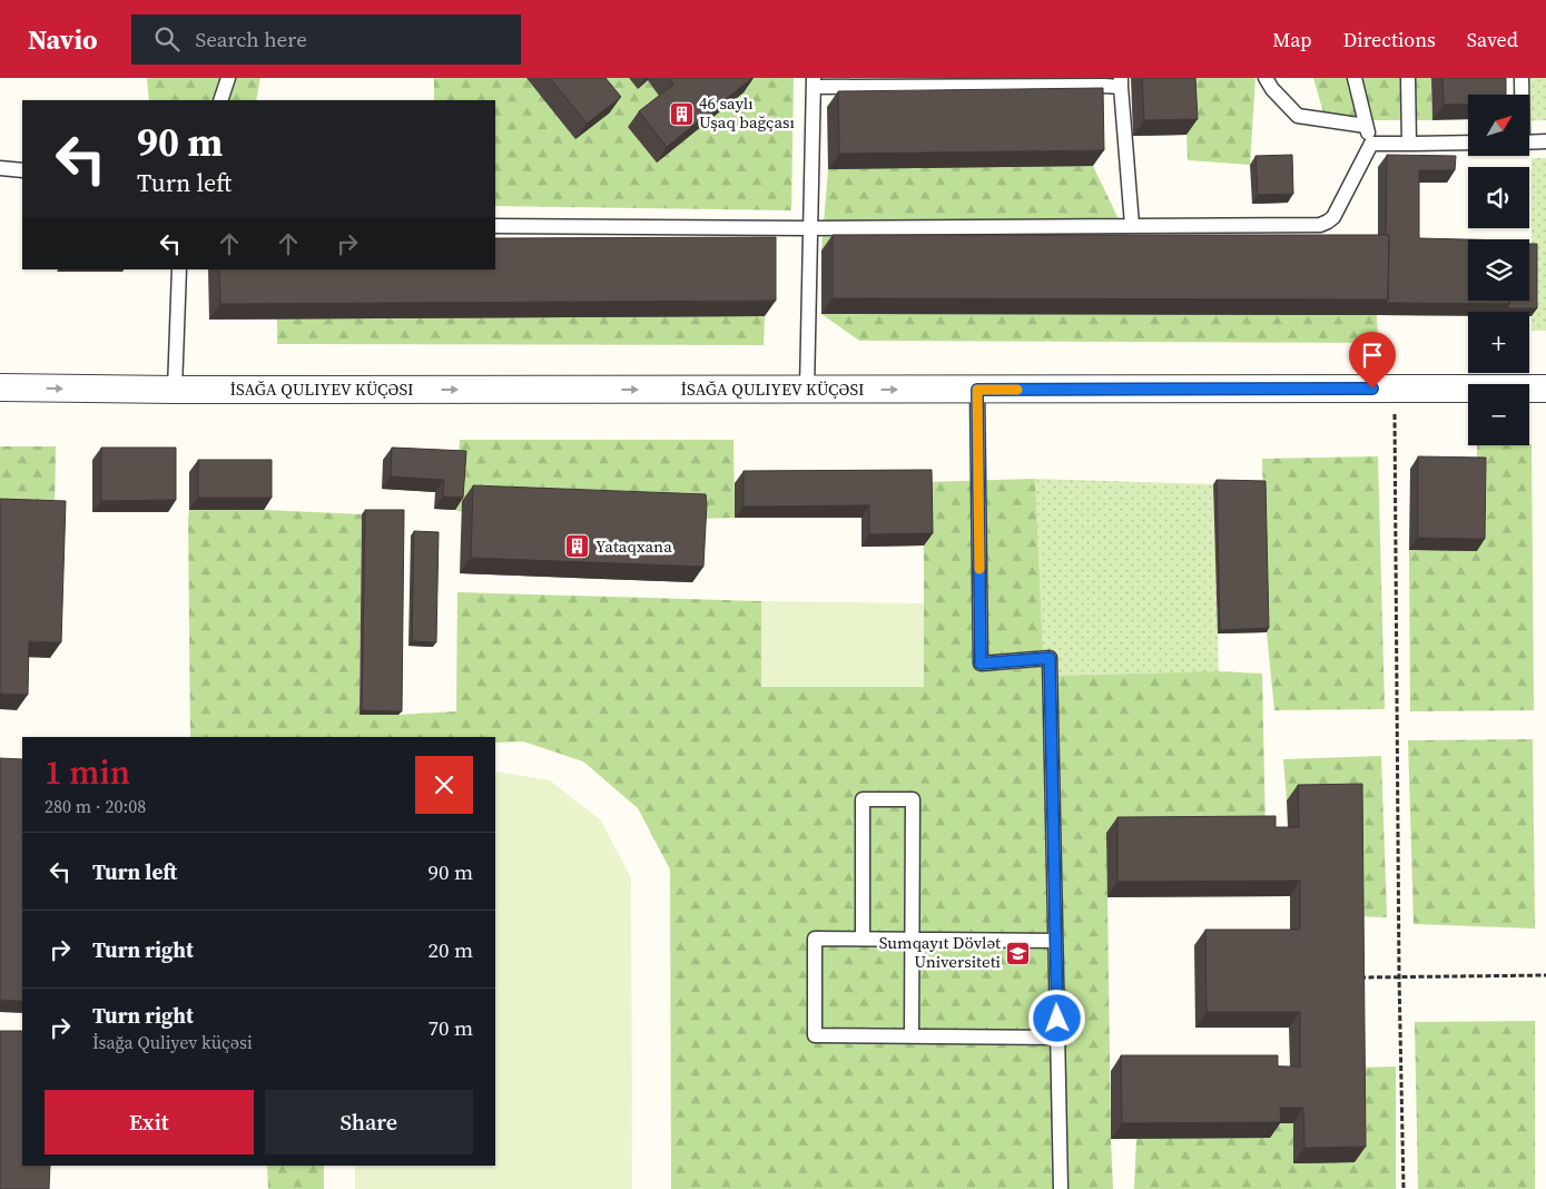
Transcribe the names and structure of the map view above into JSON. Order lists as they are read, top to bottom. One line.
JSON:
{"streets":{"street":["İSAĞA QULIYEV KÜÇƏSI"]},"one_way":["İSAĞA QULIYEV KÜÇƏSI"],"places":{"building":["46 saylı Uşaq bağçası","Yataqxana"],"school or university":["Sumqayıt Dövlət Universiteti"]},"north":"top right","page":{"header":"Navio","search":"Search here","nav":["Map","Directions","Saved"],"map_buttons":["+","−"],"turn":["90 m","Turn left"],"heading":["1 min","280 m · 20:08"],"list":[{"name":"Turn left","value":"90 m"},{"name":"Turn right","value":"20 m"},{"name":"Turn right","note":"İsağa Quliyev küçəsi","value":"70 m"}],"buttons":["Exit","Share"]}}
